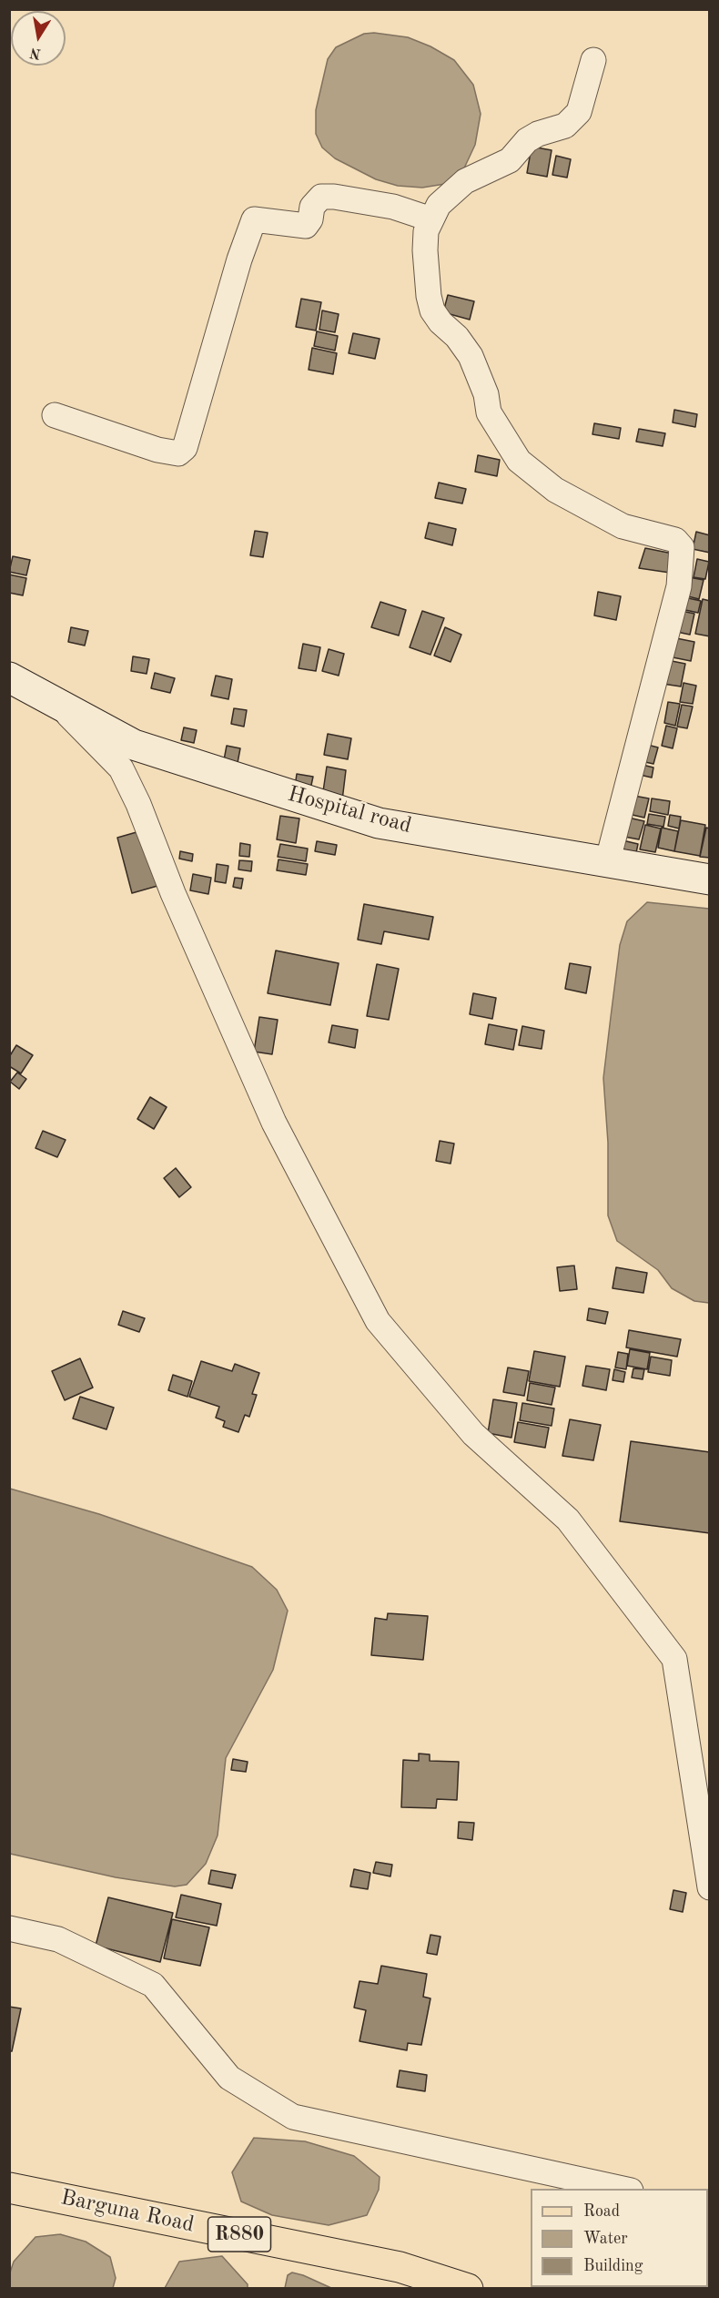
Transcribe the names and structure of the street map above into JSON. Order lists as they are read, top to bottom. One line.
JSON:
{"streets":{"main road":["Barguna Road","R880"],"street":["Hospital road"]},"legend":["Road","Water","Building"],"north":"bottom"}
